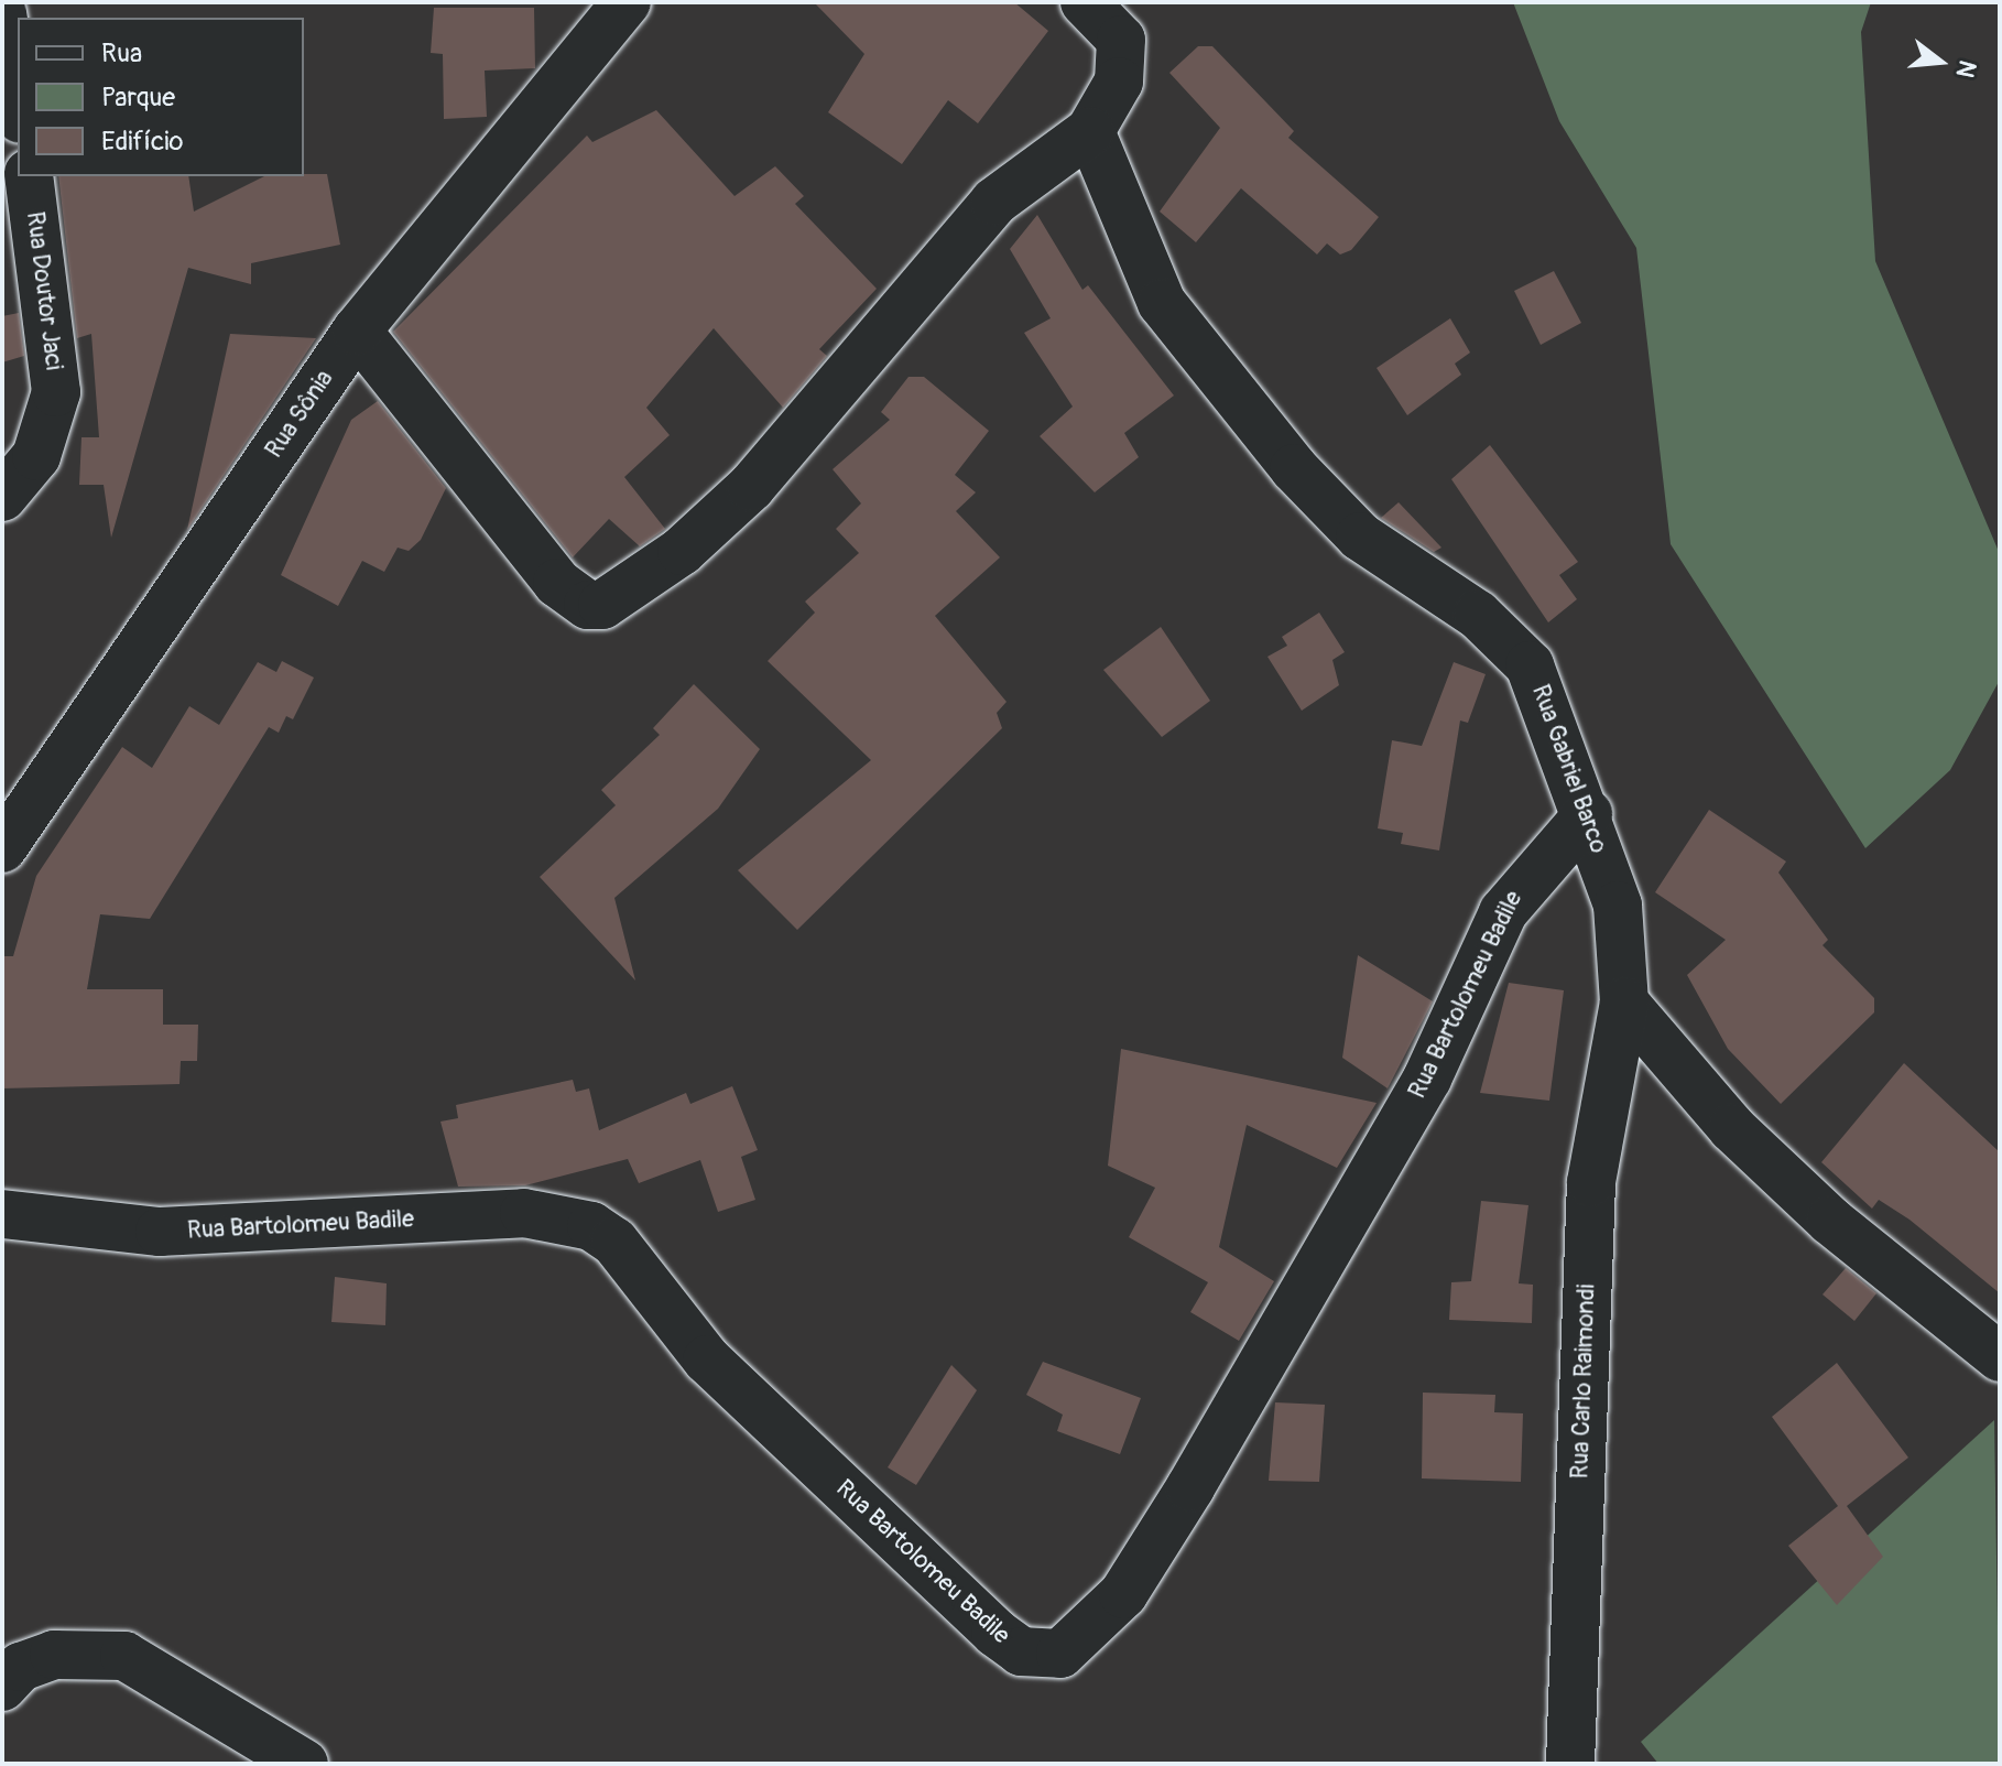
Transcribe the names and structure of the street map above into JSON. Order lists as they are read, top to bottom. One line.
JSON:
{"streets":{"street":["Rua Doutor Jaci","Rua Sônia","Rua Gabriel Barco","Rua Bartolomeu Badile","Rua Carlo Raimondi"]},"crossings":[["Rua Gabriel Barco","Rua Bartolomeu Badile"],["Rua Gabriel Barco","Rua Carlo Raimondi"]],"legend":["Rua","Parque","Edifício"],"north":"right"}
